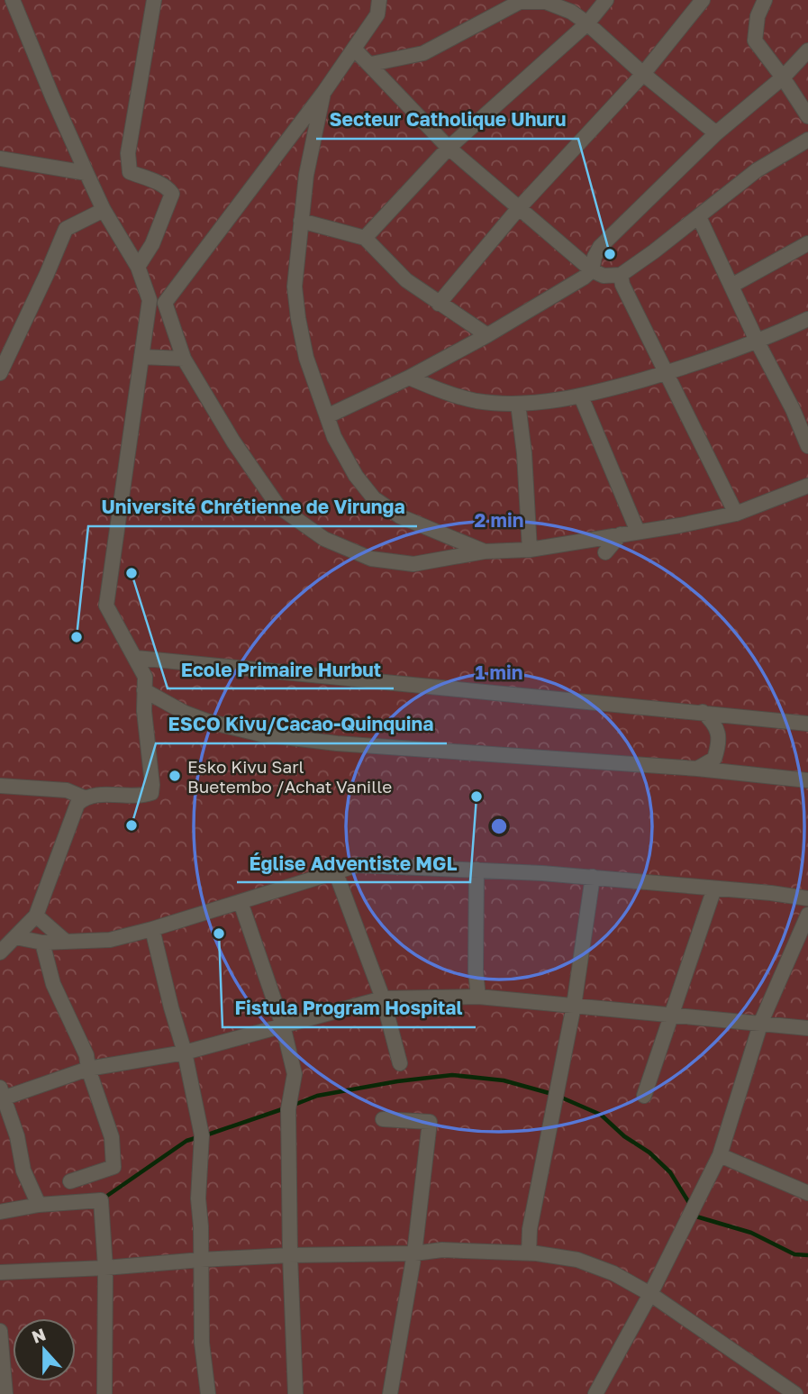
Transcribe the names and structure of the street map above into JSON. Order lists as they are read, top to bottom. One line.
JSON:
{"places":["Secteur Catholique Uhuru","Ecole Primaire Hurbut","Université Chrétienne de Virunga","Esko Kivu Sarl Buetembo /Achat Vanille","Église Adventiste MGL","ESCO Kivu/Cacao-Quinquina","Fistula Program Hospital"],"north":"top","rings":["2 min","1 min"]}
